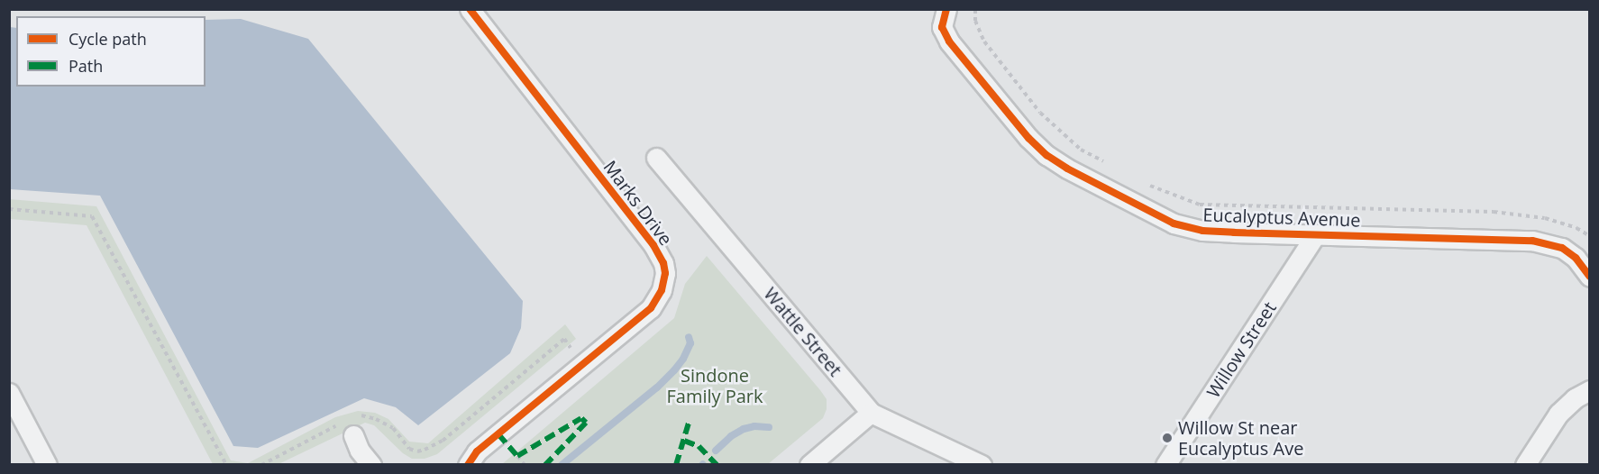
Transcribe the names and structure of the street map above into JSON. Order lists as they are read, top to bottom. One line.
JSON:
{"streets":{"street":["Marks Drive","Eucalyptus Avenue","Wattle Street","Willow Street"]},"crossings":[["Eucalyptus Avenue","Willow Street"]],"parks":["Sindone Family Park"],"places":["Willow St near Eucalyptus Ave"],"legend":["Cycle path","Path"]}
